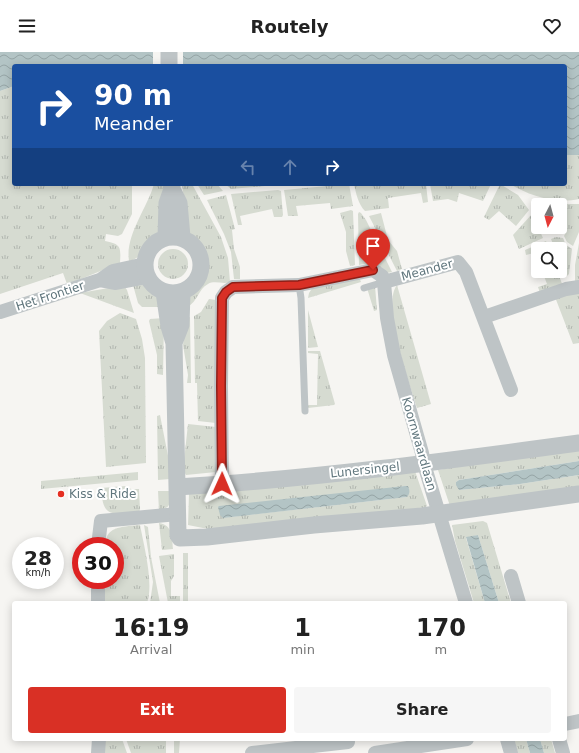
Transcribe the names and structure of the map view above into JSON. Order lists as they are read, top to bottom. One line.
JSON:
{"streets":{"street":["Meander","Het Frontier","Koornwaardlaan","Lunersingel"]},"crossings":[["Meander","Koornwaardlaan"],["Koornwaardlaan","Lunersingel"]],"places":["Kiss & Ride"],"north":"bottom","page":{"header":"Routely","turn":["90 m","Meander"],"speed":"28 km/h","limit":"30","eta":["16:19","Arrival","1","min","170","m"],"buttons":["Exit","Share"]}}
